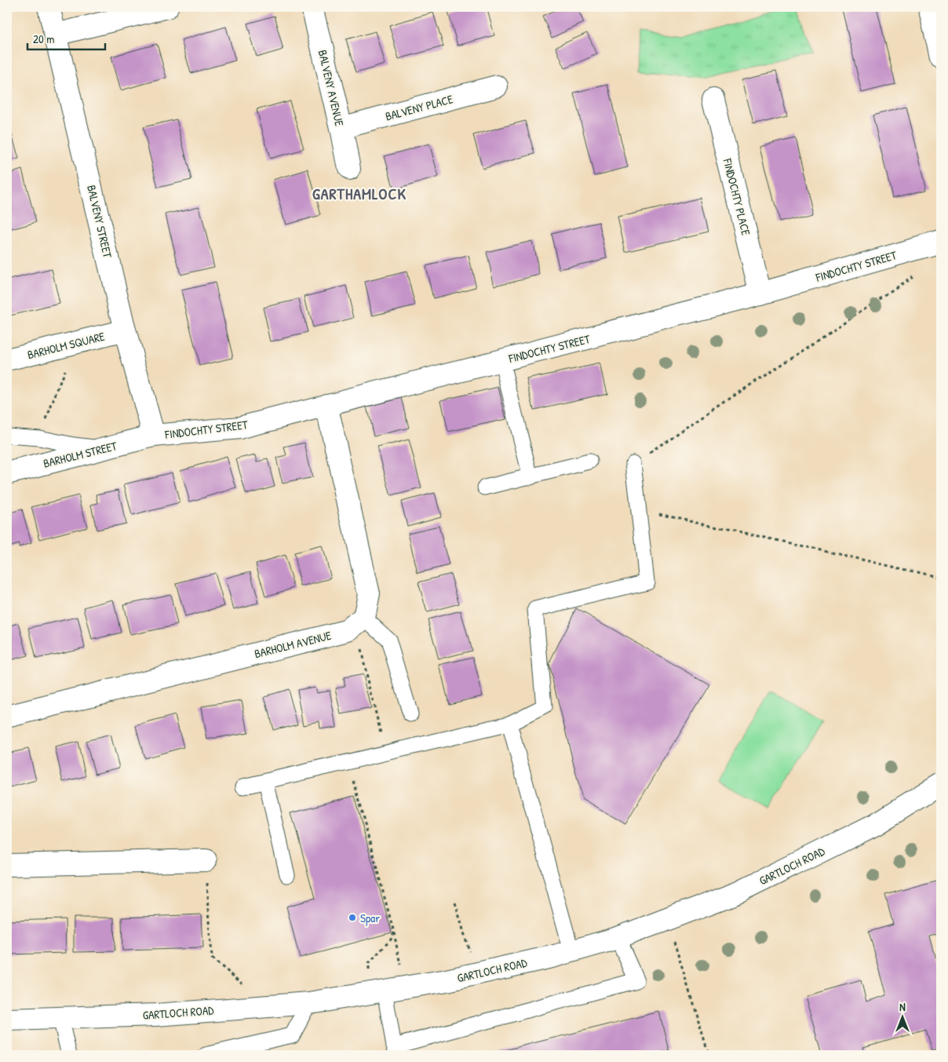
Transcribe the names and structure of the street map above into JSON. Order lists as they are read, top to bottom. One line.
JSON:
{"streets":{"street":["BALVENY AVENUE","BALVENY PLACE","FINDOCHTY PLACE","BALVENY STREET","FINDOCHTY STREET","BARHOLM SQUARE","BARHOLM STREET","BARHOLM AVENUE","GARTLOCH ROAD"]},"crossings":[["BALVENY AVENUE","BALVENY PLACE"],["FINDOCHTY PLACE","FINDOCHTY STREET"],["BALVENY STREET","FINDOCHTY STREET"],["BALVENY STREET","BARHOLM SQUARE"],["BALVENY STREET","BARHOLM STREET"],["FINDOCHTY STREET","BARHOLM STREET"]],"districts":["GARTHAMLOCK"],"places":["Spar"],"scale_bar":"20 m","north":"top"}
